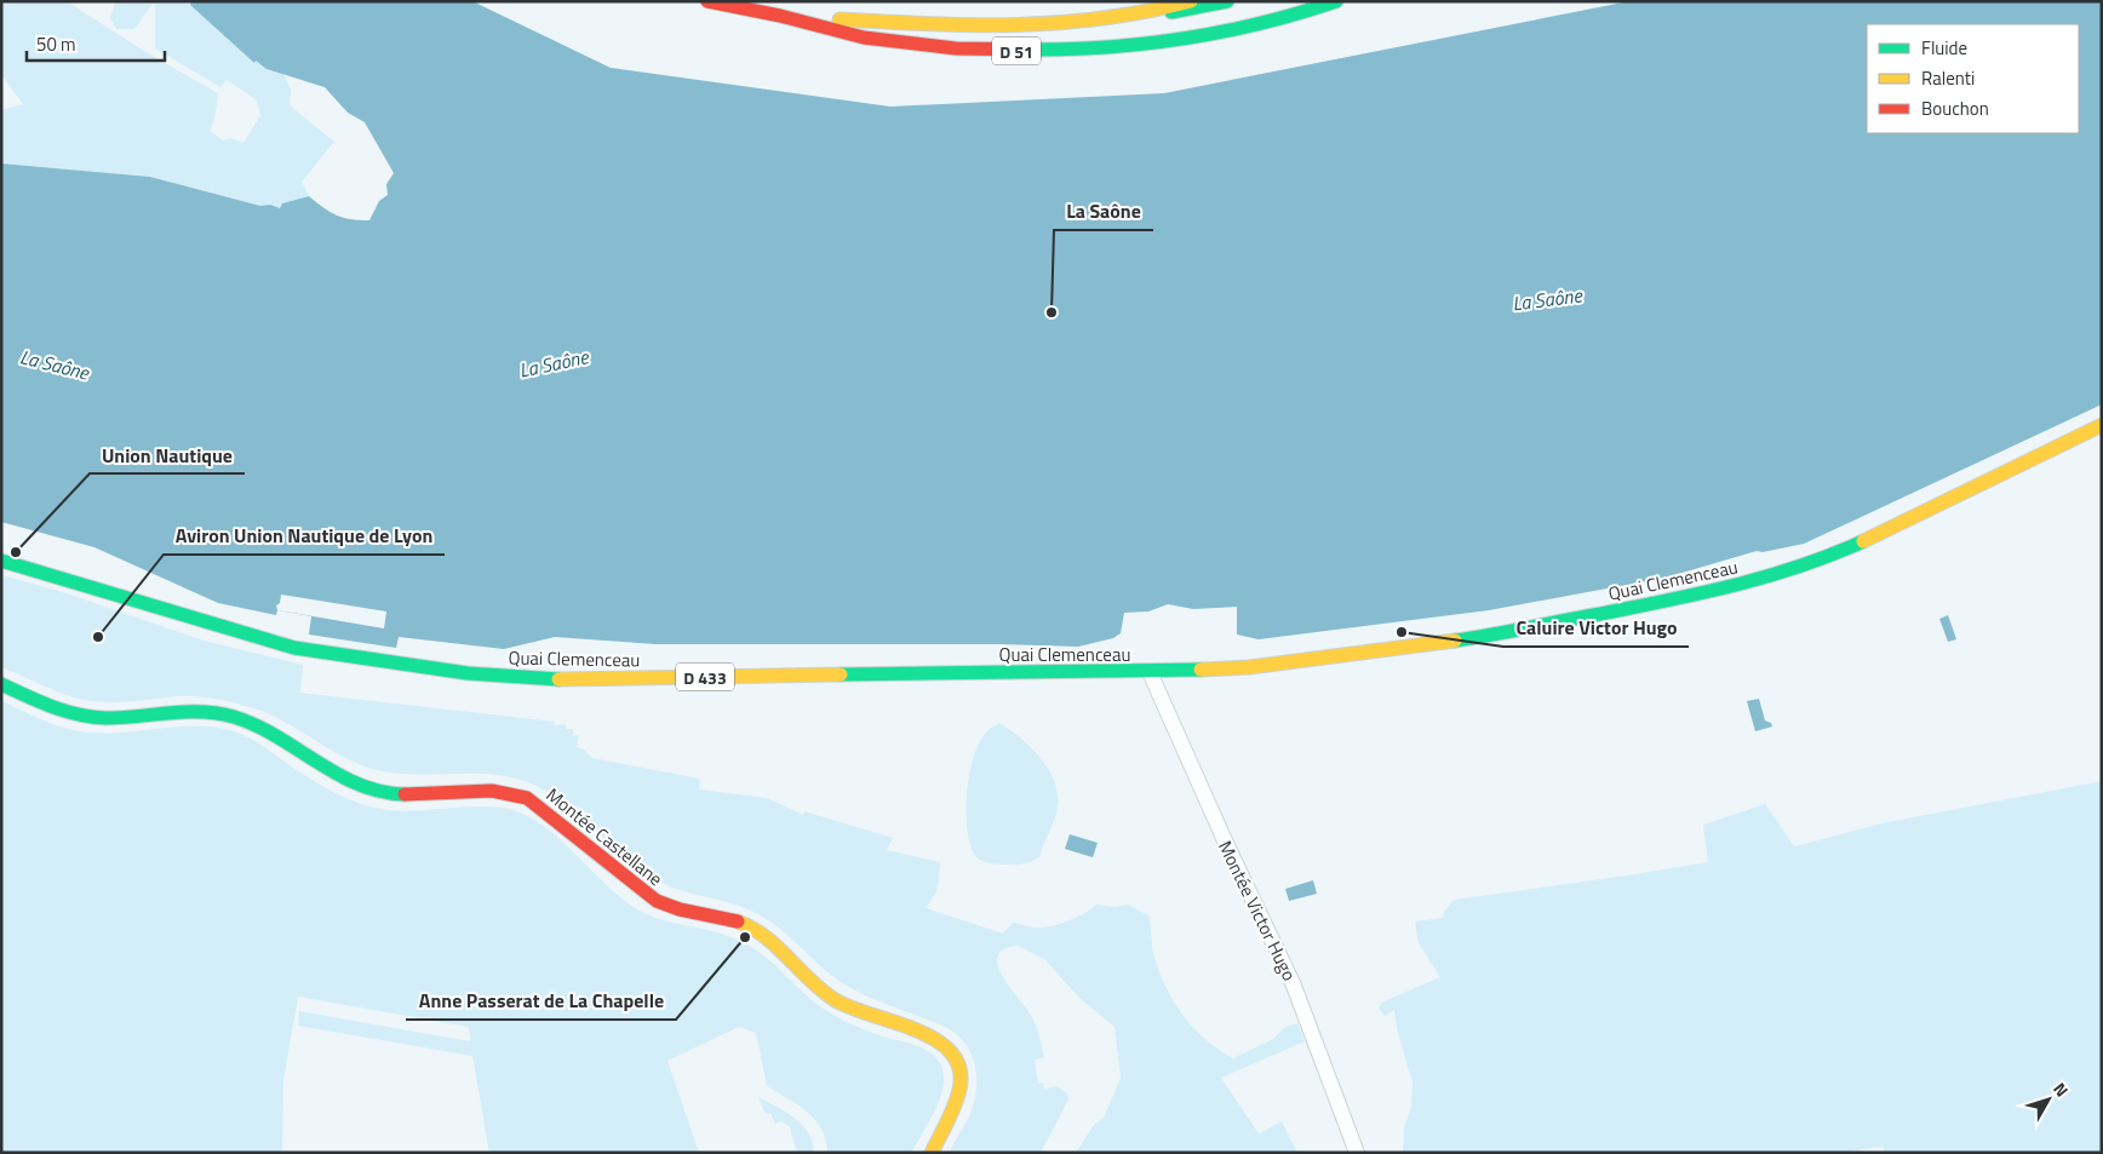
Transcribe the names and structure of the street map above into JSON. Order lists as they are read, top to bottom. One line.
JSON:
{"streets":{"main road":["D 51","Quai Clemenceau","D 433","Montée Castellane"],"street":["Montée Victor Hugo"]},"crossings":[["Quai Clemenceau","Montée Victor Hugo"]],"water":["La Saône"],"places":["La Saône","Union Nautique","Caluire Victor Hugo","Aviron Union Nautique de Lyon","Anne Passerat de La Chapelle"],"legend":["Fluide","Ralenti","Bouchon"],"scale_bar":"50 m","north":"top right"}
